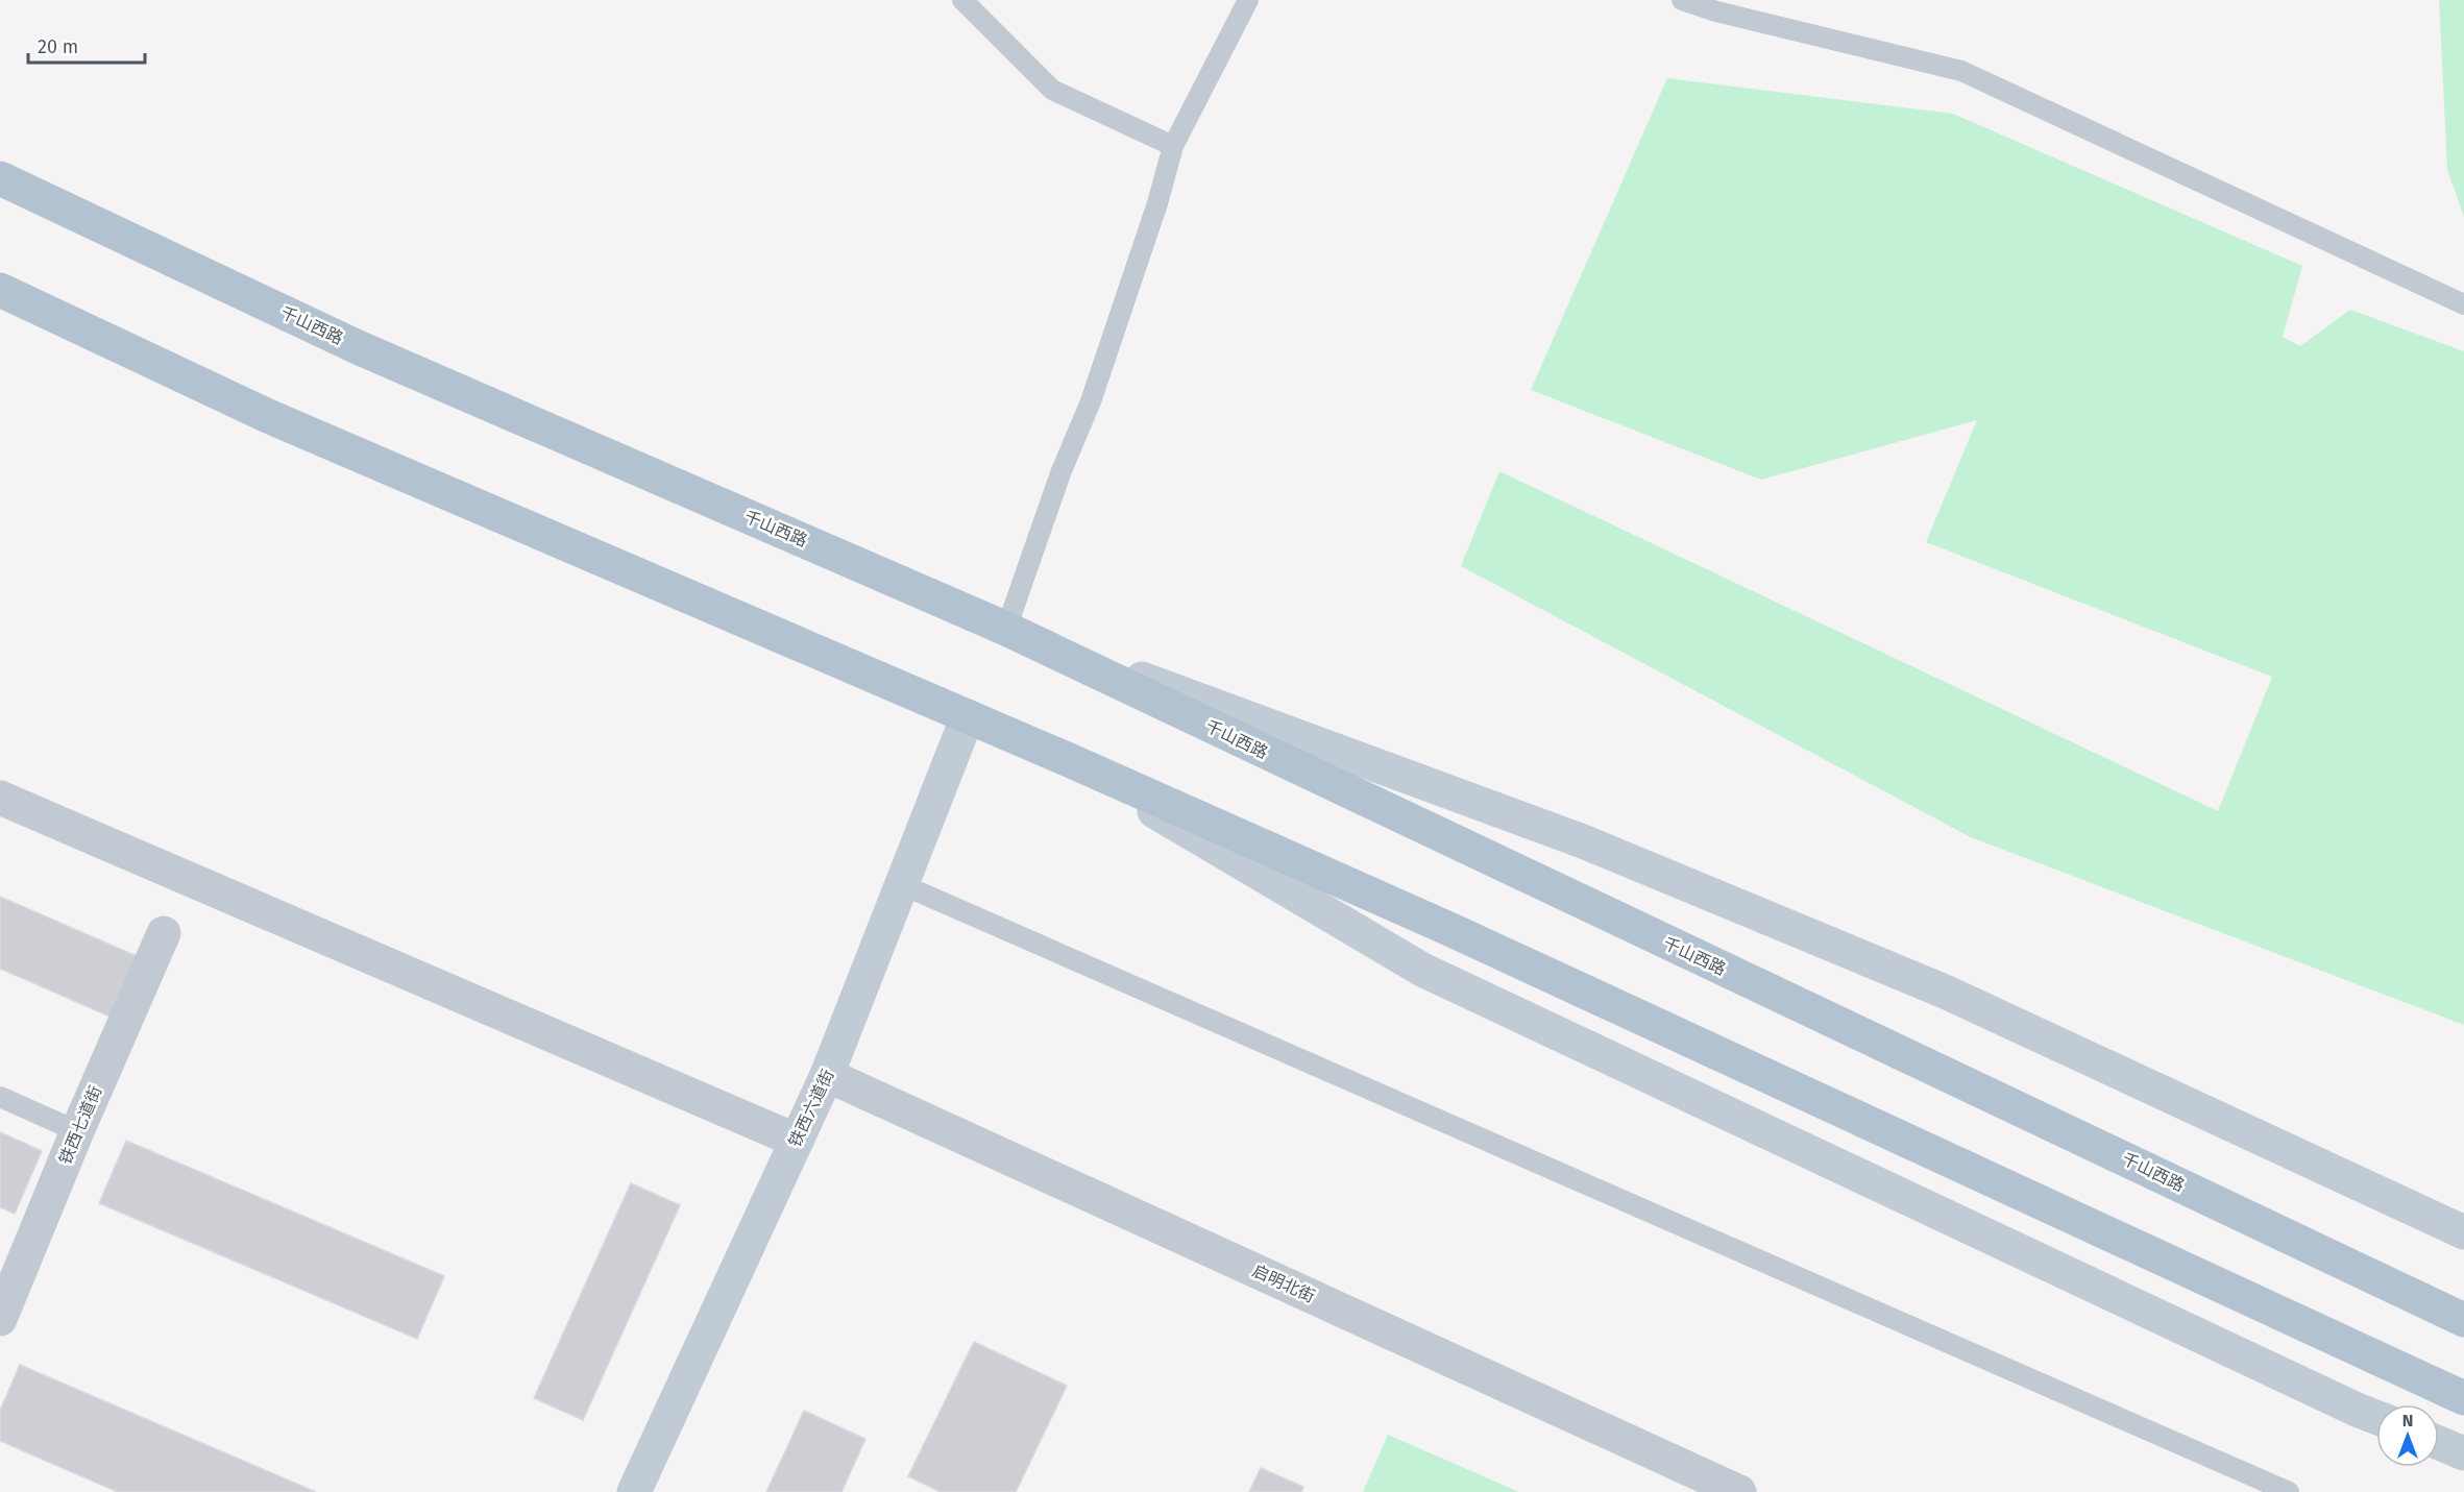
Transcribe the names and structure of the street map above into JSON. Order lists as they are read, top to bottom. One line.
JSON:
{"streets":{"main road":["千山西路","铁西六道街"],"street":["铁西七道街","启明北街"]},"crossings":[["铁西六道街","启明北街"]],"scale_bar":"20 m","north":"top"}
